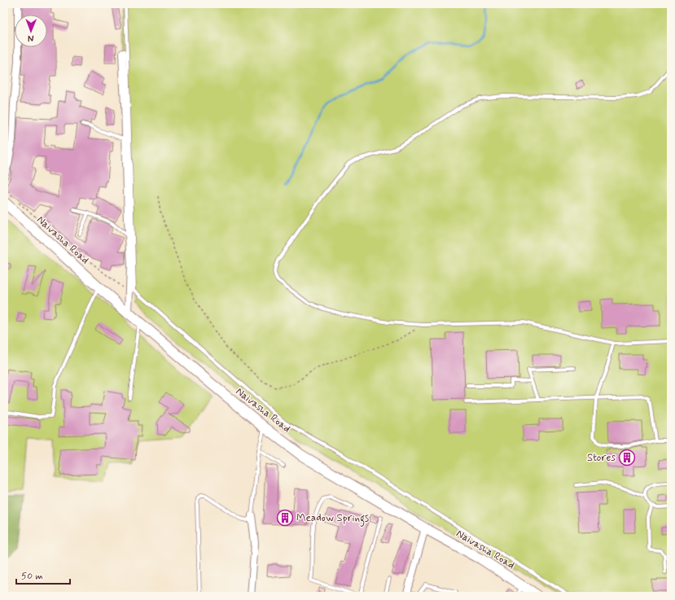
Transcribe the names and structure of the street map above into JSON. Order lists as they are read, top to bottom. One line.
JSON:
{"streets":{"main road":["Naivasha Road"]},"places":{"building":["Stores","Meadow Springs"]},"scale_bar":"50 m","north":"bottom"}
